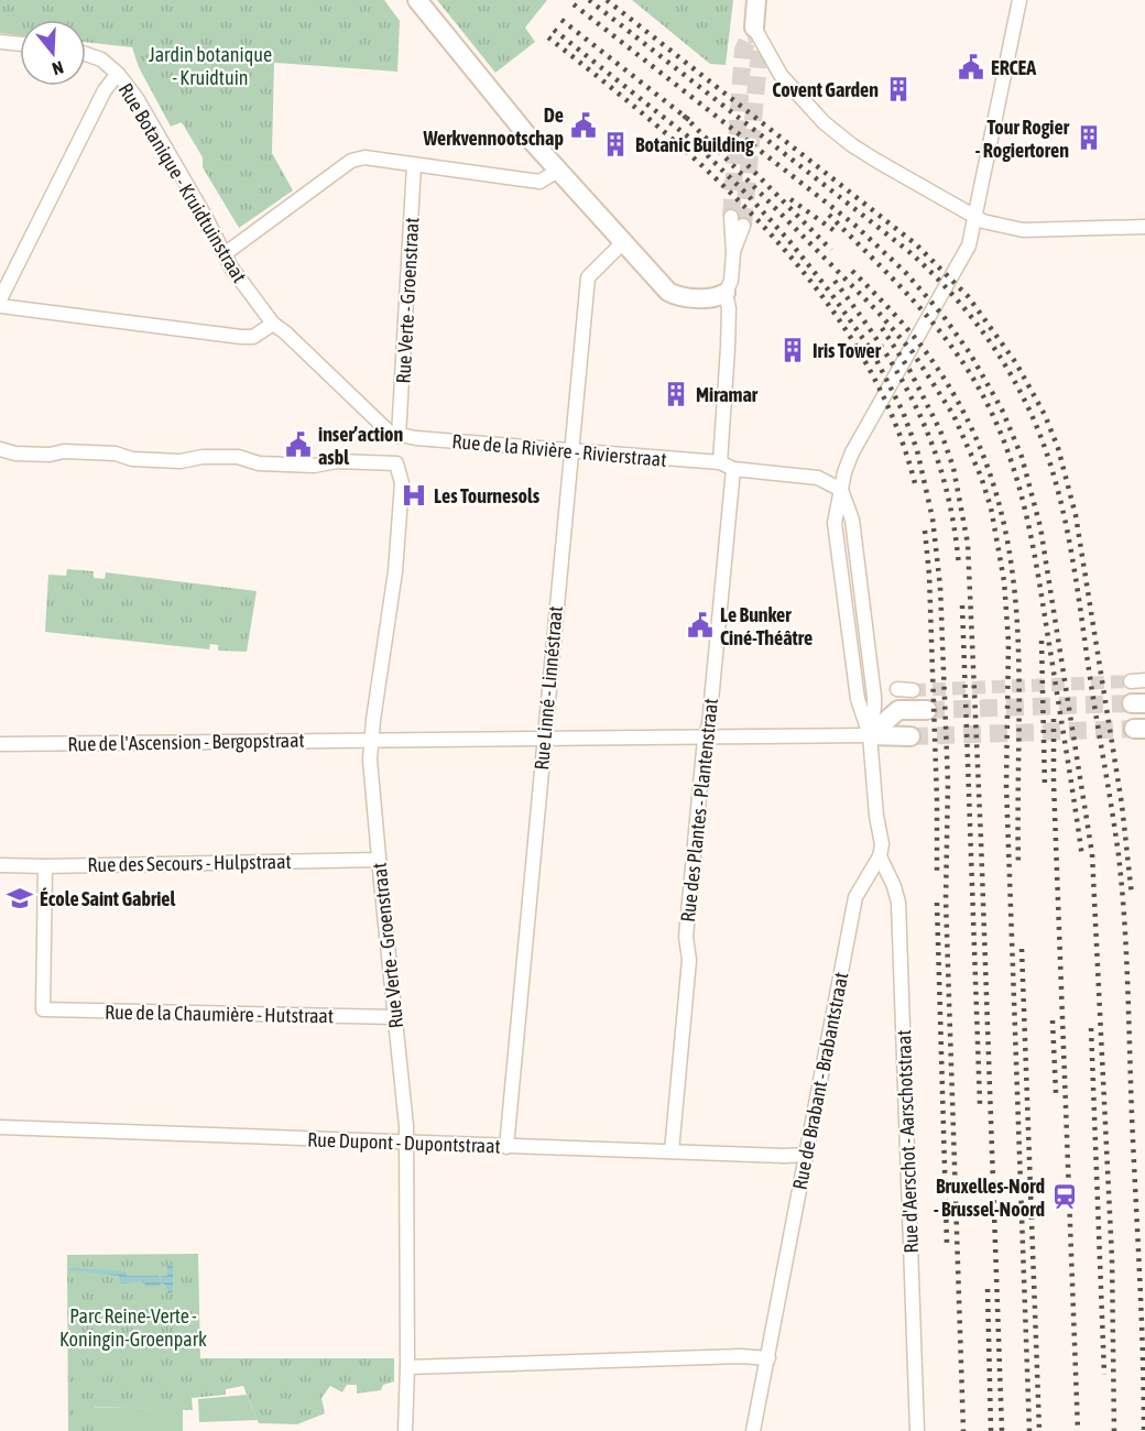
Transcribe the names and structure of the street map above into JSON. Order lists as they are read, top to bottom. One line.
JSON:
{"streets":{"street":["Rue Botanique - Kruidtuinstraat","Rue Verte - Groenstraat","Rue de la Rivière - Rivierstraat","Rue Linné - Linnéstraat","Rue de l'Ascension - Bergopstraat","Rue des Plantes - Plantenstraat","Rue des Secours - Hulpstraat","Rue de la Chaumière - Hutstraat","Rue de Brabant - Brabantstraat","Rue d'Aerschot - Aarschotstraat","Rue Dupont - Dupontstraat"]},"crossings":[["Rue Botanique - Kruidtuinstraat","Rue Verte - Groenstraat"],["Rue Botanique - Kruidtuinstraat","Rue de la Rivière - Rivierstraat"],["Rue Verte - Groenstraat","Rue de la Rivière - Rivierstraat"],["Rue Verte - Groenstraat","Rue de l'Ascension - Bergopstraat"],["Rue Verte - Groenstraat","Rue des Secours - Hulpstraat"],["Rue Verte - Groenstraat","Rue de la Chaumière - Hutstraat"],["Rue Verte - Groenstraat","Rue Dupont - Dupontstraat"],["Rue de la Rivière - Rivierstraat","Rue Linné - Linnéstraat"],["Rue Linné - Linnéstraat","Rue de l'Ascension - Bergopstraat"],["Rue Linné - Linnéstraat","Rue Dupont - Dupontstraat"],["Rue de l'Ascension - Bergopstraat","Rue des Plantes - Plantenstraat"],["Rue des Plantes - Plantenstraat","Rue Dupont - Dupontstraat"],["Rue des Secours - Hulpstraat","Rue de la Chaumière - Hutstraat"],["Rue de Brabant - Brabantstraat","Rue d'Aerschot - Aarschotstraat"],["Rue de Brabant - Brabantstraat","Rue Dupont - Dupontstraat"]],"parks":["Jardin botanique - Kruidtuin","Parc Reine-Verte - Koningin-Groenpark"],"places":{"public building":["ERCEA","De Werkvennootschap","inser’action asbl","Le Bunker Ciné-Théâtre"],"building":["Covent Garden","Tour Rogier - Rogiertoren","Botanic Building","Iris Tower","Miramar"],"hospital":["Les Tournesols"],"school or university":["École Saint Gabriel"],"station":["Bruxelles-Nord - Brussel-Noord"]},"north":"bottom"}
